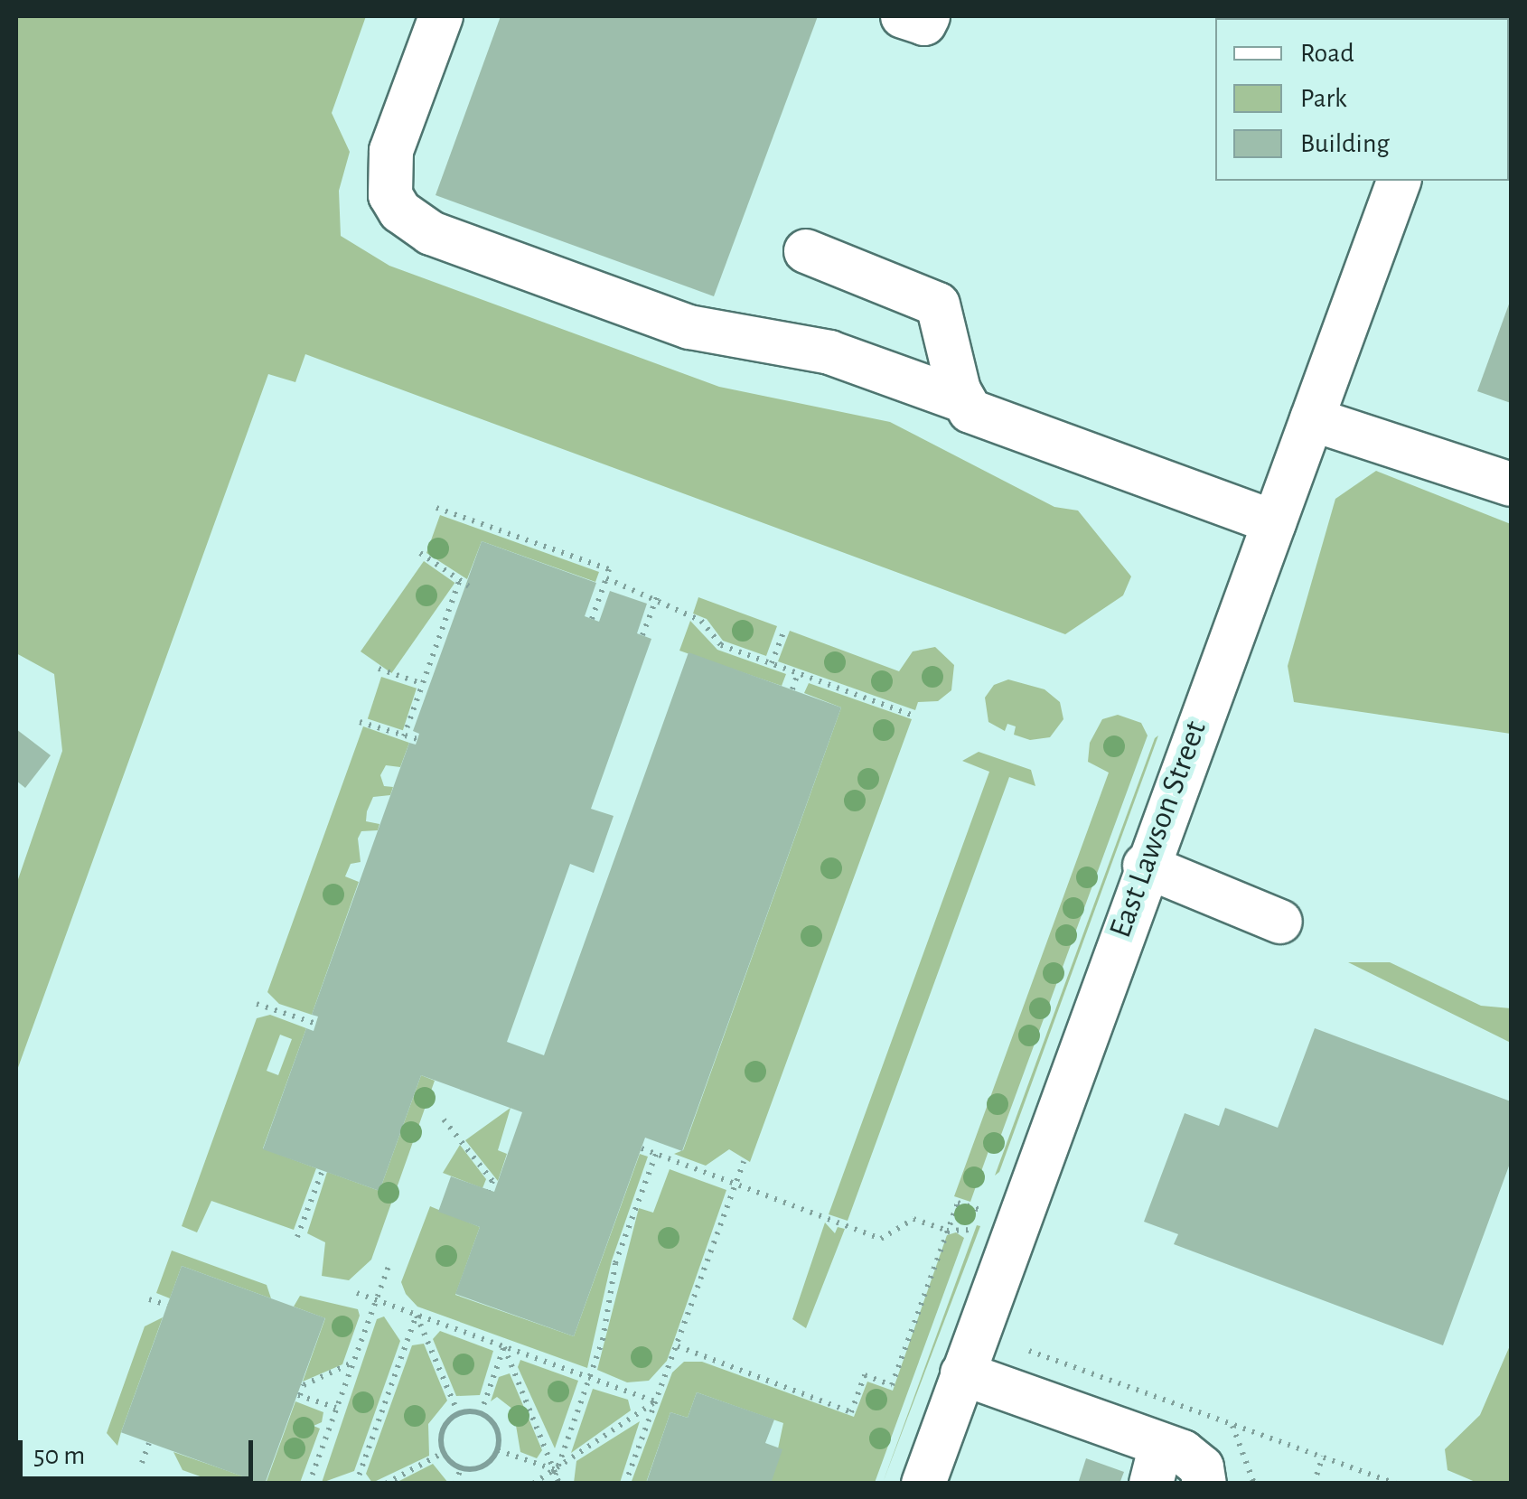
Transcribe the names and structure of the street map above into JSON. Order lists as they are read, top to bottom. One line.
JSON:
{"streets":{"street":["East Lawson Street"]},"legend":["Road","Park","Building"],"scale_bar":"50 m"}
